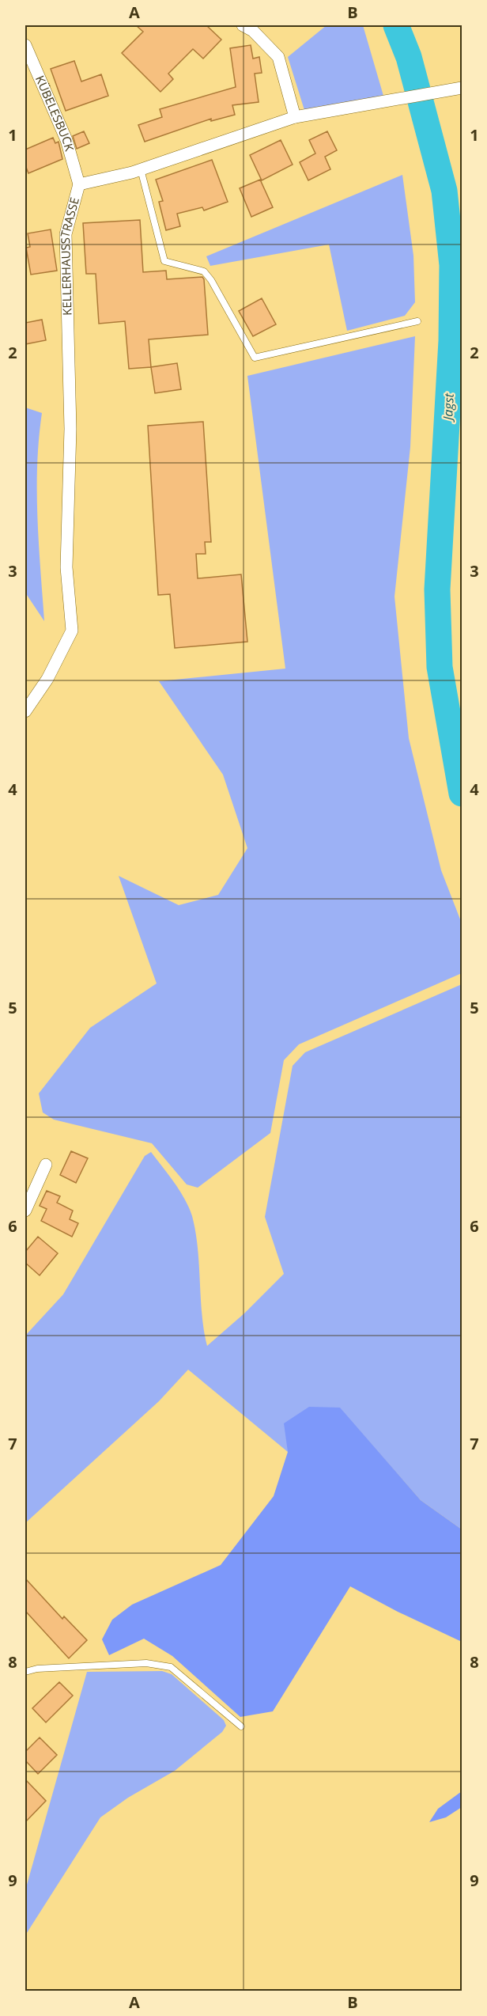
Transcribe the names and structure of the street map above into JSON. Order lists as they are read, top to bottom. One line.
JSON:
{"streets":{"street":["KÜBELESBUCK","KELLERHAUSSTRASSE"]},"crossings":[["KÜBELESBUCK","KELLERHAUSSTRASSE"]],"water":["Jagst"],"grid":{"columns":["A","B"],"rows":["1","2","3","4","5","6","7","8","9"]}}
